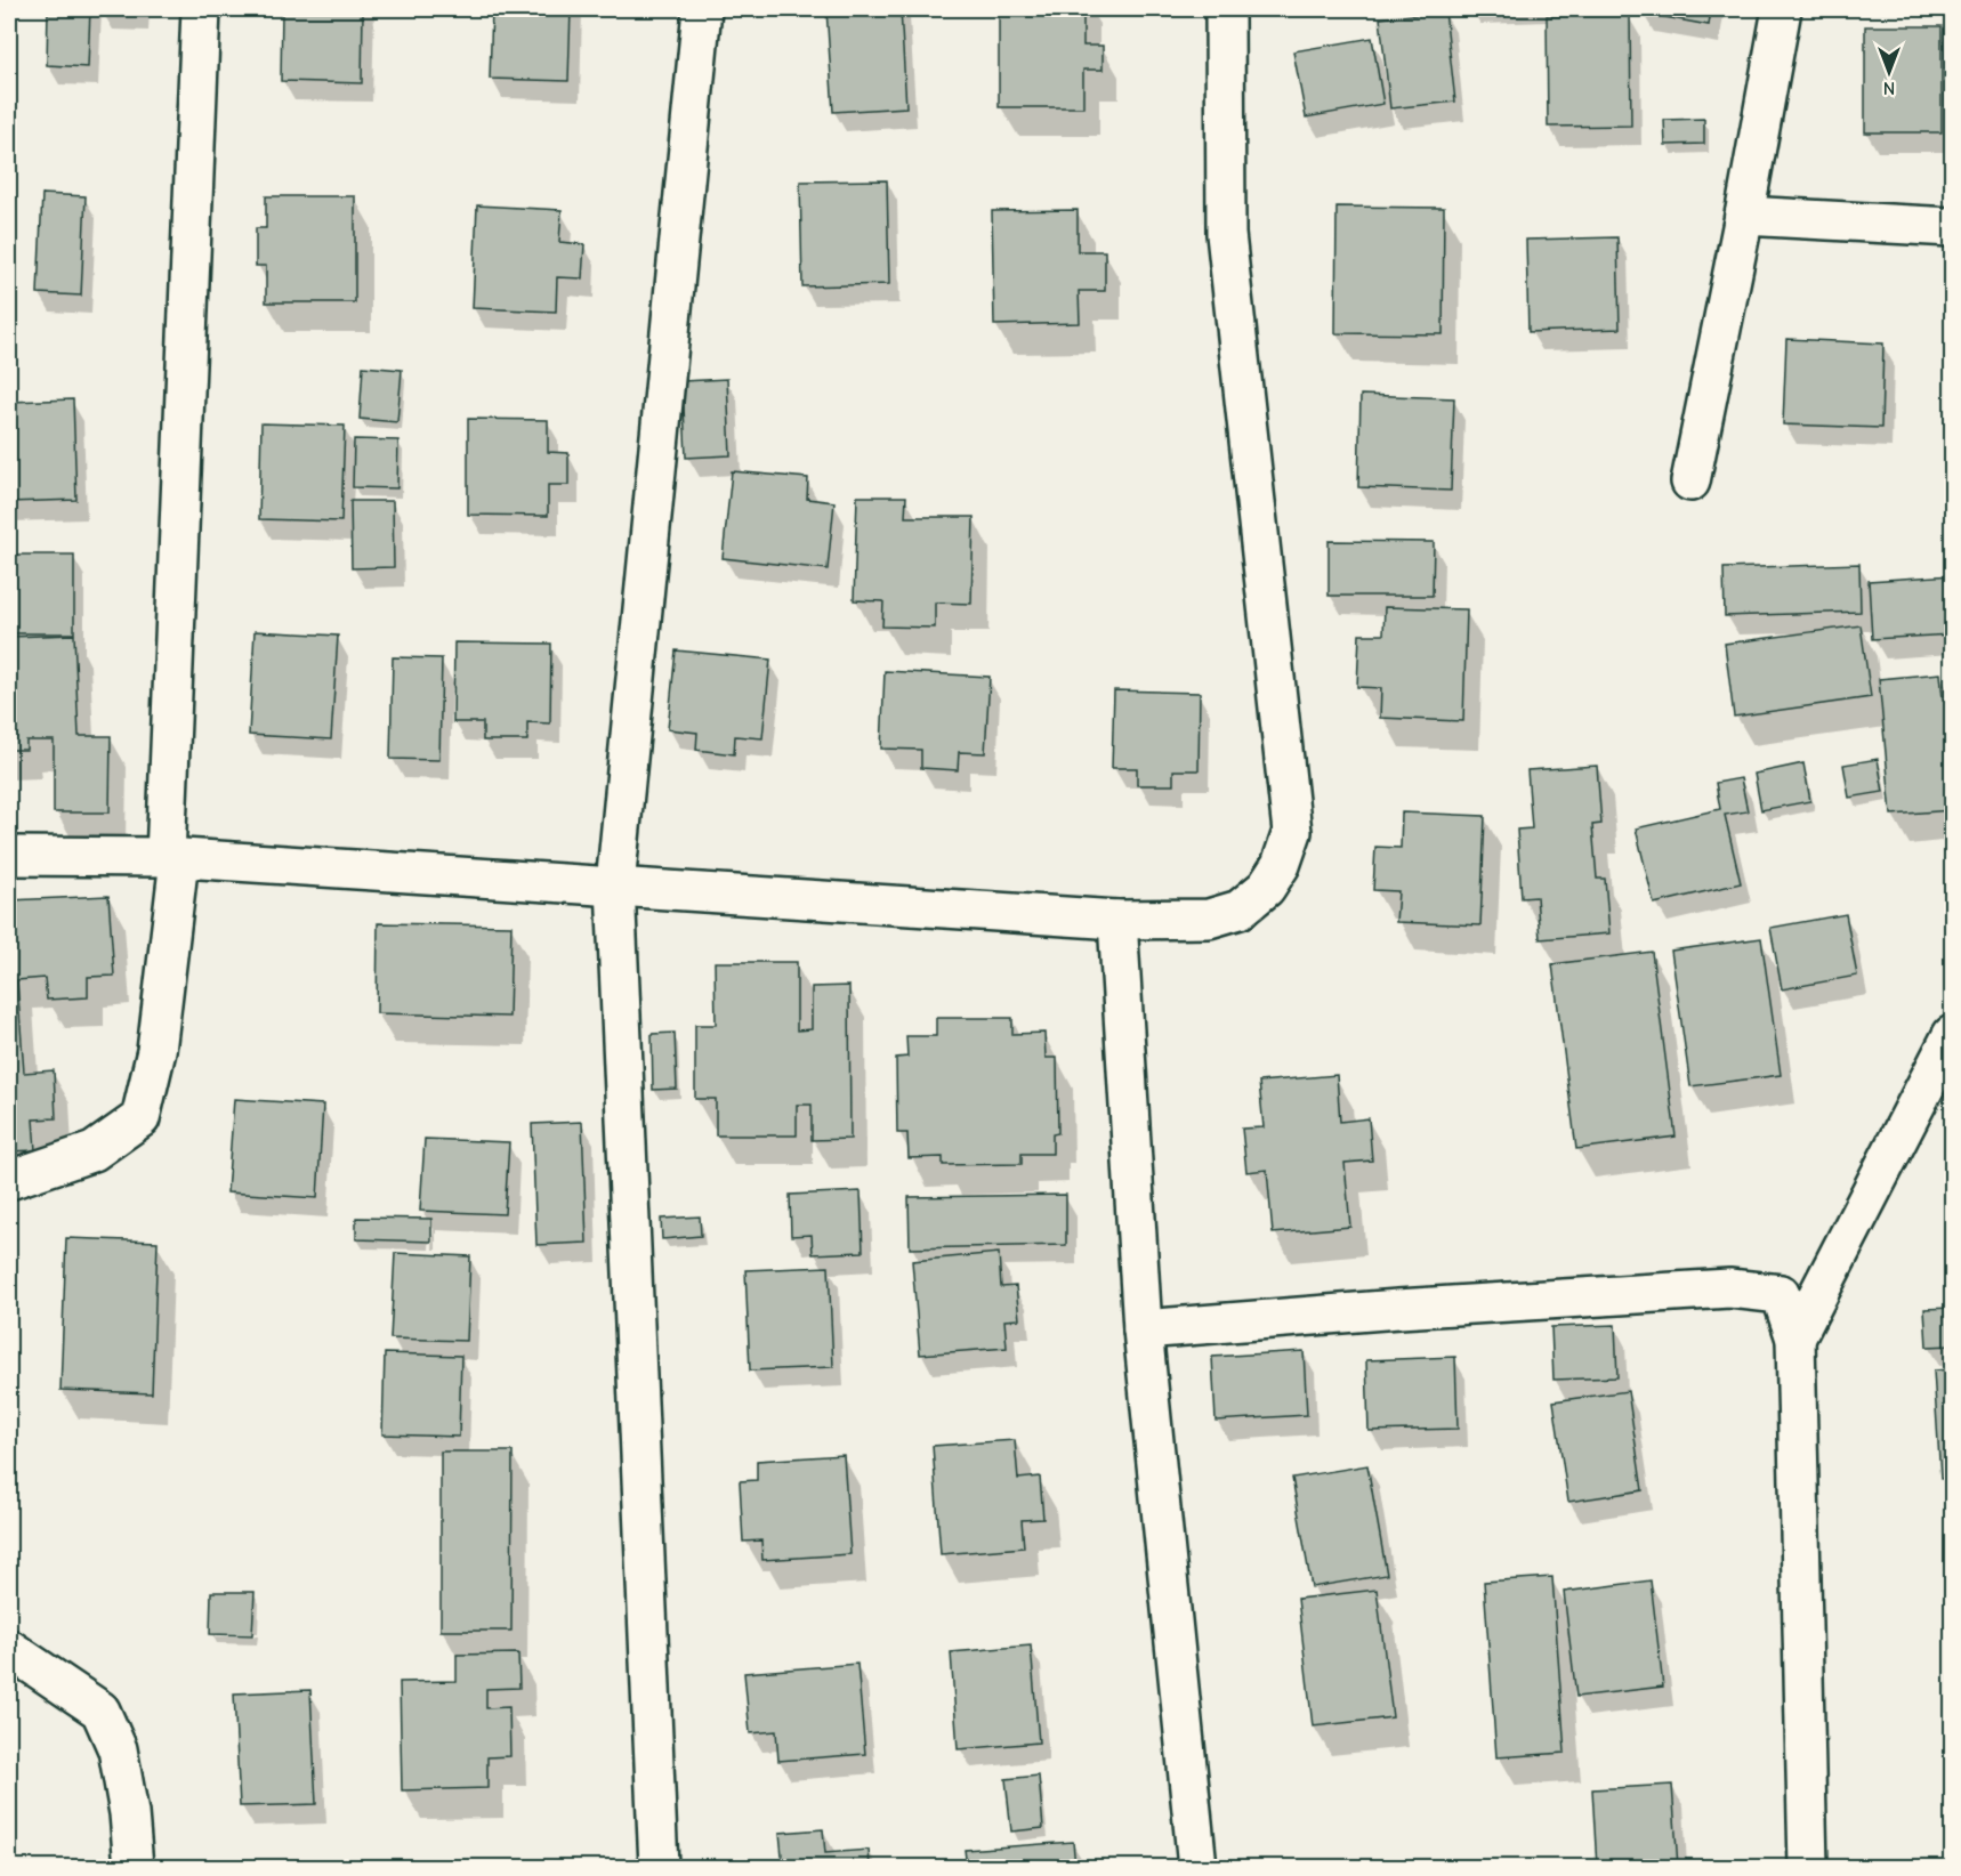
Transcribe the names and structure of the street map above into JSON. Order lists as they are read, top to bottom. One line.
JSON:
{"north":"bottom"}
